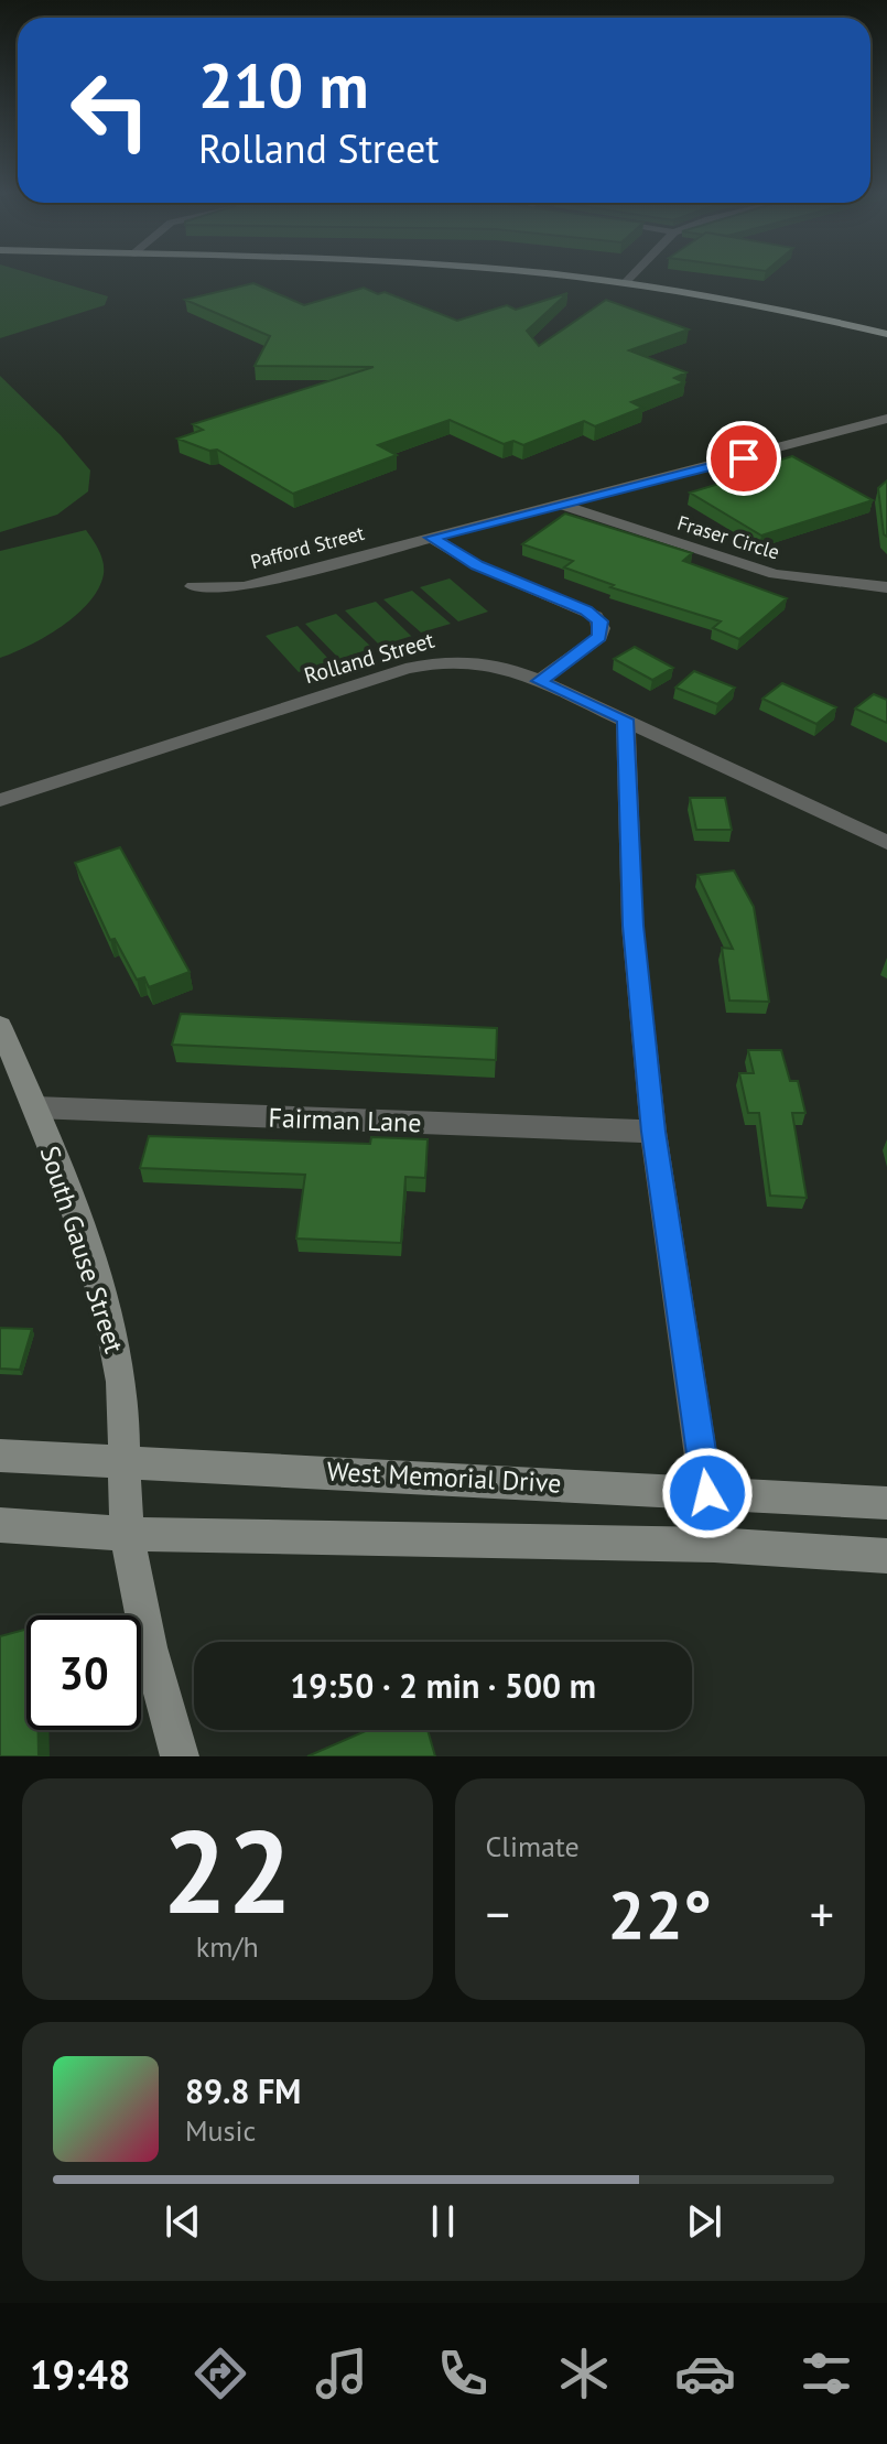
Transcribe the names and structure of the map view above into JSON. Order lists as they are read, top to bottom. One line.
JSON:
{"streets":{"main road":["South Gause Street","West Memorial Drive"],"street":["Fraser Circle","Pafford Street","Rolland Street","Fairman Lane"]},"crossings":[["Fraser Circle","Pafford Street"],["Fairman Lane","South Gause Street"],["South Gause Street","West Memorial Drive"]],"page":{"turn":["210 m","Rolland Street"],"limit":"30","trip":"19:50 · 2 min · 500 m","tile":[["22","km/h"],"Climate"],"heat":["−","22°","+"],"song":["89.8 FM","Music"],"tabs":"19:48"}}
